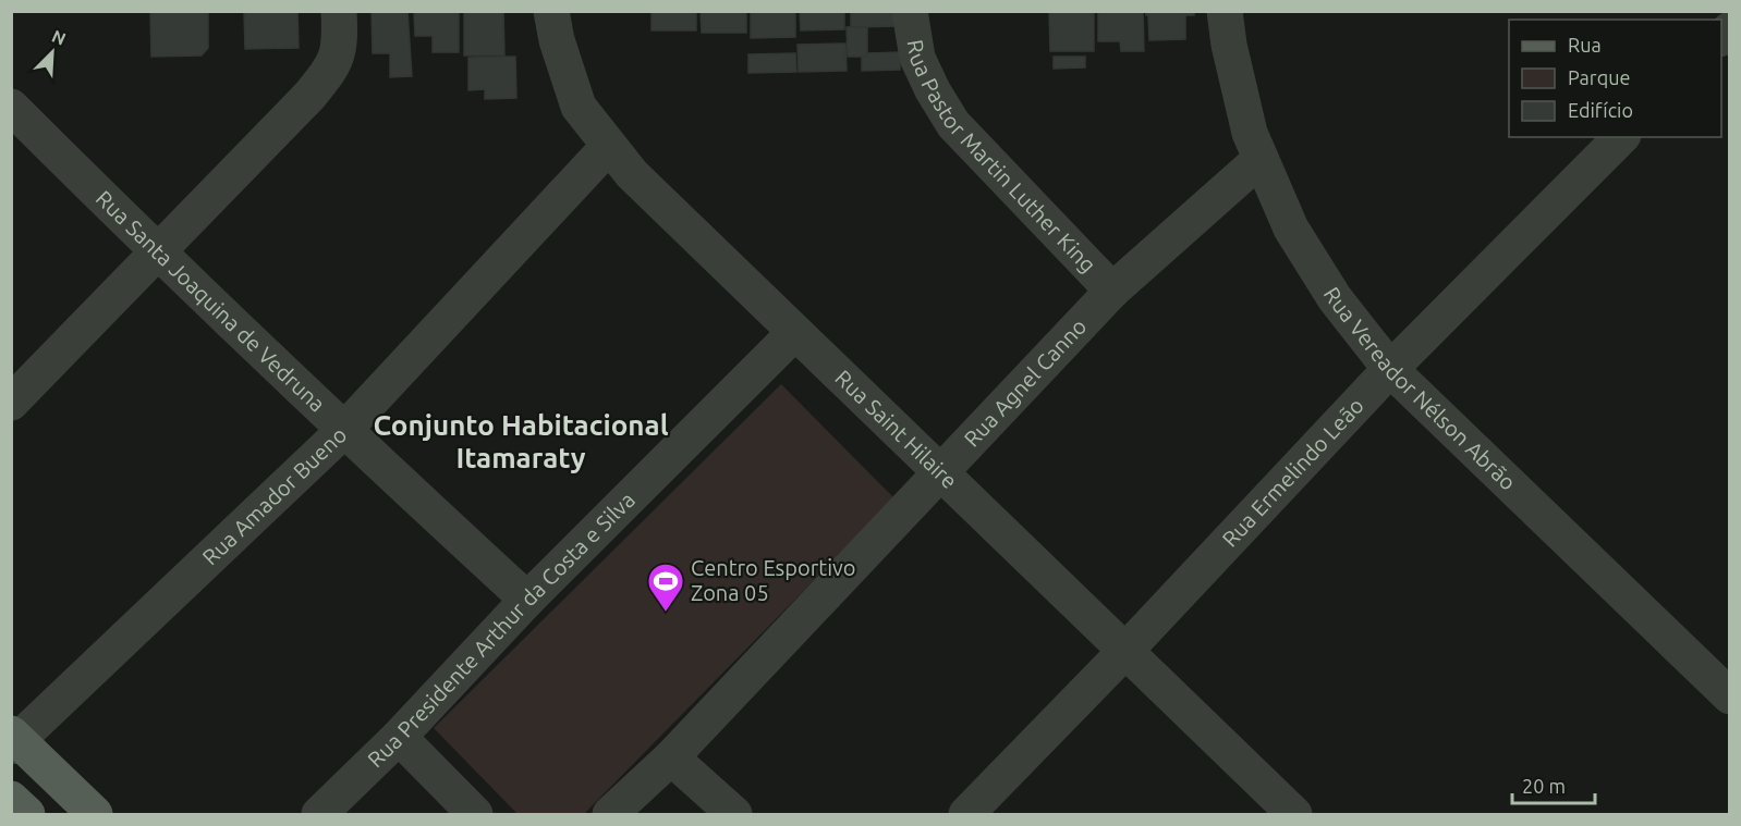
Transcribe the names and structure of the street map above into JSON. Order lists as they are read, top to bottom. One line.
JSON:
{"streets":{"street":["Rua Pastor Martin Luther King","Rua Santa Joaquina de Vedruna","Rua Agnel Canno","Rua Vereador Nélson Abrão","Rua Saint Hilaire","Rua Ermelindo Leão","Rua Amador Bueno","Rua Presidente Arthur da Costa e Silva"]},"crossings":[["Rua Pastor Martin Luther King","Rua Agnel Canno"],["Rua Santa Joaquina de Vedruna","Rua Amador Bueno"],["Rua Santa Joaquina de Vedruna","Rua Presidente Arthur da Costa e Silva"],["Rua Agnel Canno","Rua Vereador Nélson Abrão"],["Rua Agnel Canno","Rua Saint Hilaire"],["Rua Vereador Nélson Abrão","Rua Ermelindo Leão"],["Rua Saint Hilaire","Rua Ermelindo Leão"],["Rua Saint Hilaire","Rua Amador Bueno"],["Rua Saint Hilaire","Rua Presidente Arthur da Costa e Silva"]],"districts":["Conjunto Habitacional Itamaraty"],"places":{"sports":["Centro Esportivo Zona 05"]},"legend":["Rua","Parque","Edifício"],"scale_bar":"20 m","north":"top right"}
